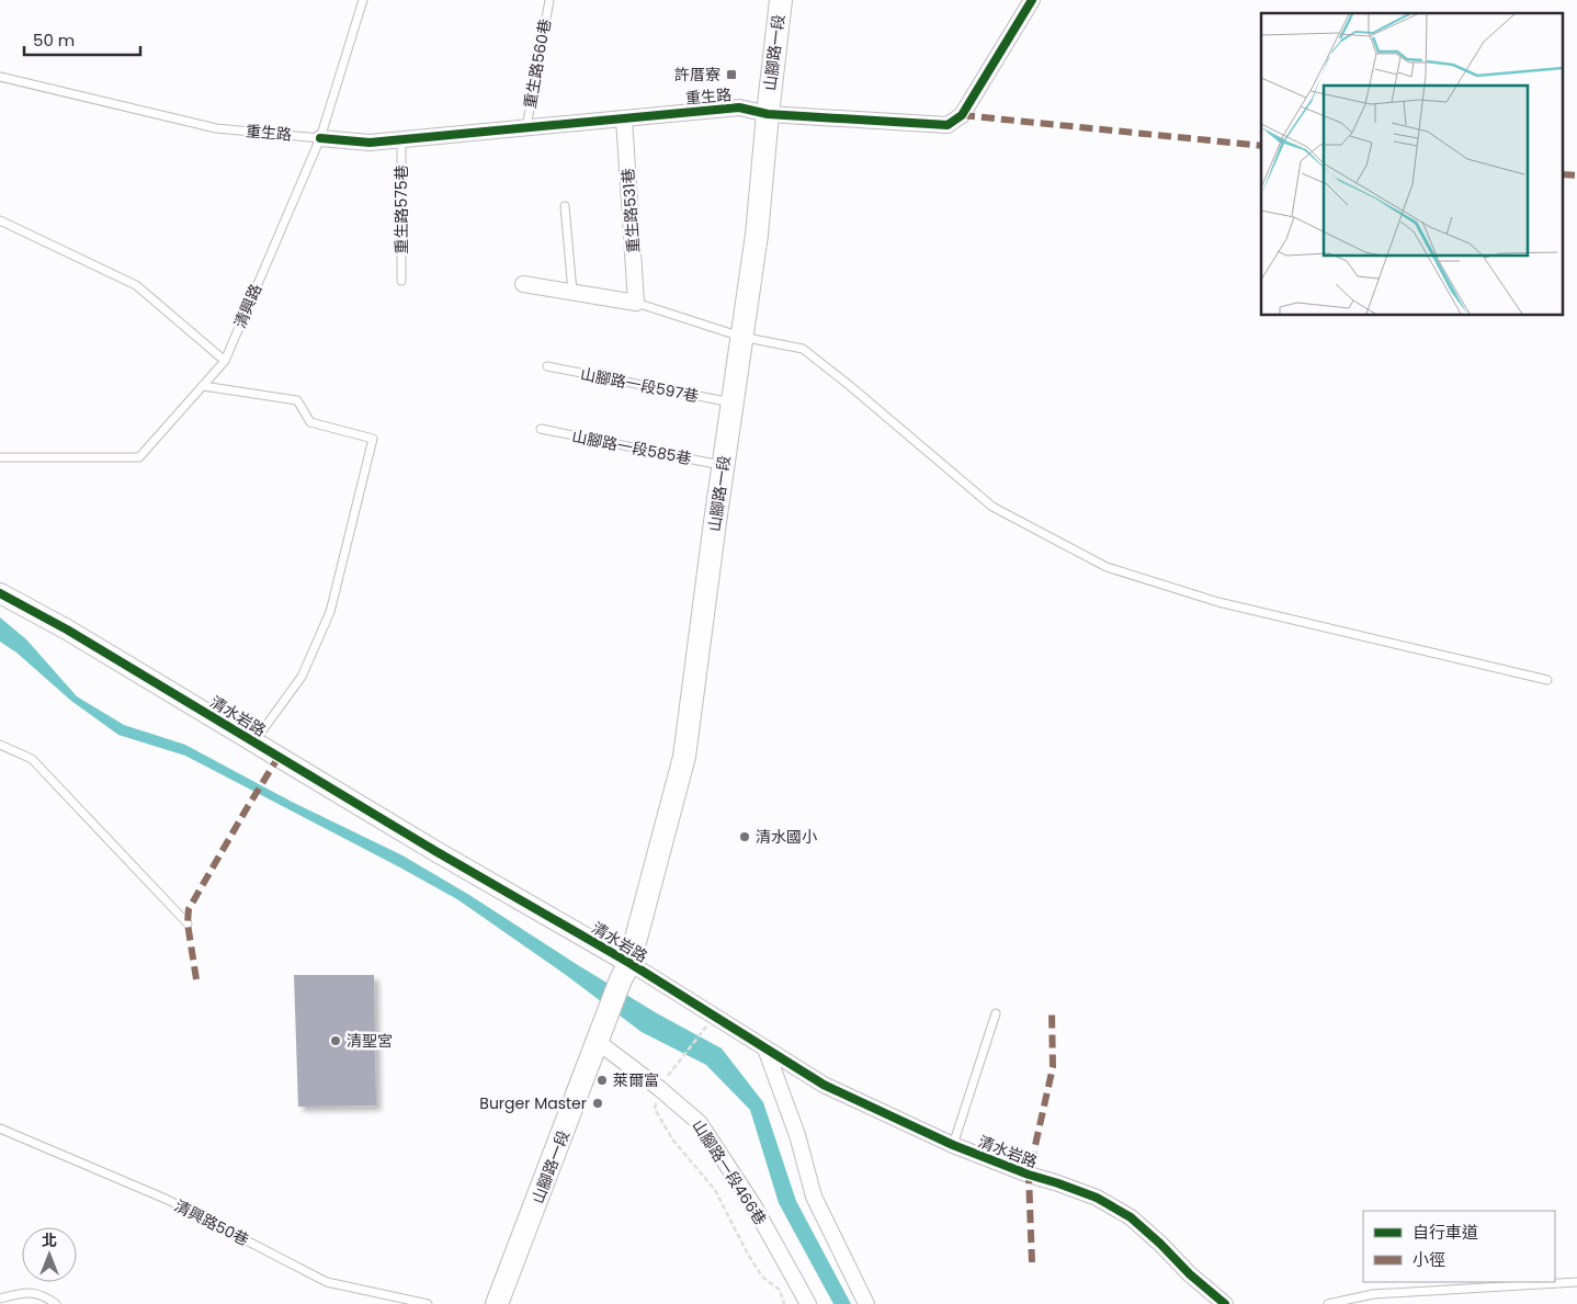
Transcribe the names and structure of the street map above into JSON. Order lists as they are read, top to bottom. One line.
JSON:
{"streets":{"main road":["山腳路一段"],"street":["重生路","重生路531巷","清水岩路","山腳路一段466巷"],"lane":["重生路560巷","重生路575巷","清興路","山腳路一段597巷","山腳路一段585巷","清興路50巷"]},"crossings":[["山腳路一段","重生路"],["山腳路一段","山腳路一段597巷"],["山腳路一段","山腳路一段585巷"],["山腳路一段","清水岩路"],["山腳路一段","山腳路一段466巷"],["重生路560巷","重生路"],["重生路","重生路575巷"],["重生路","重生路531巷"],["重生路","清興路"]],"places":{"transit":["許厝寮"],"other":["清水國小","清聖宮","萊爾富","Burger Master"]},"legend":["自行車道","小徑"],"scale_bar":"50 m","north":"top"}
